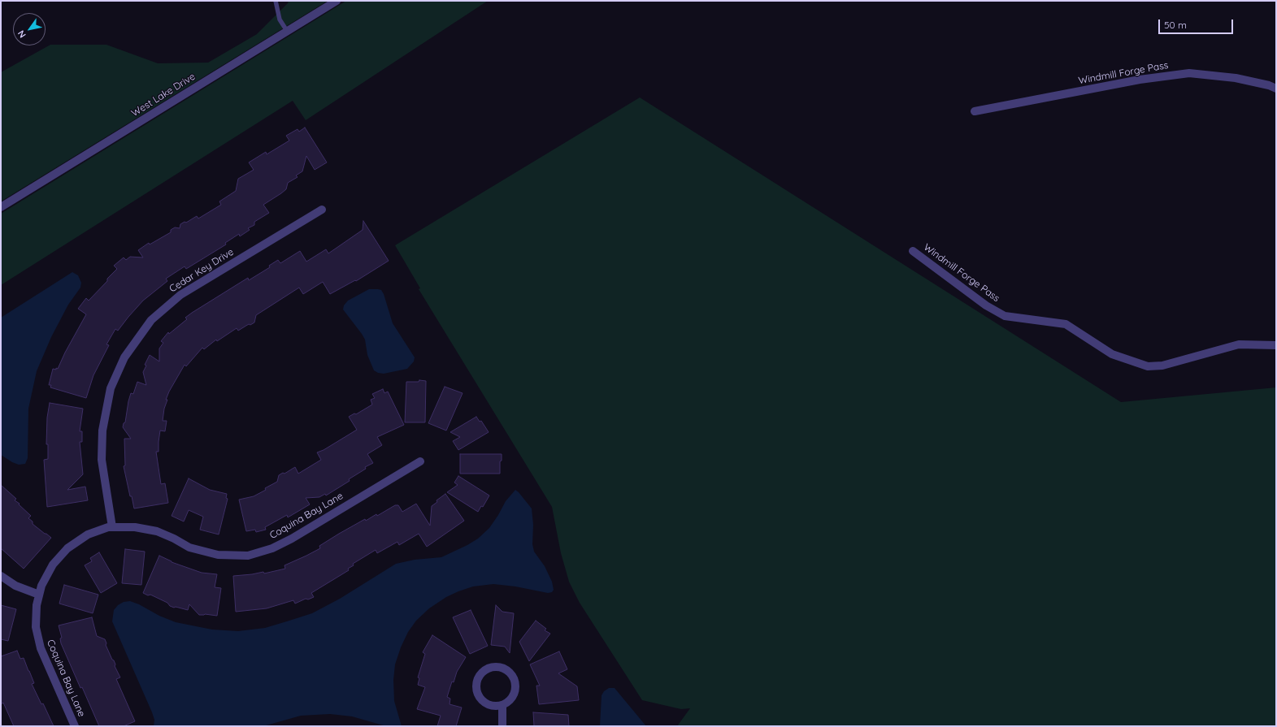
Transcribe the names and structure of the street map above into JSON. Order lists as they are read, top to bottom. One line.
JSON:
{"streets":{"street":["Windmill Forge Pass","West Lake Drive","Cedar Key Drive","Coquina Bay Lane"]},"crossings":[["Cedar Key Drive","Coquina Bay Lane"]],"scale_bar":"50 m","north":"bottom left"}
